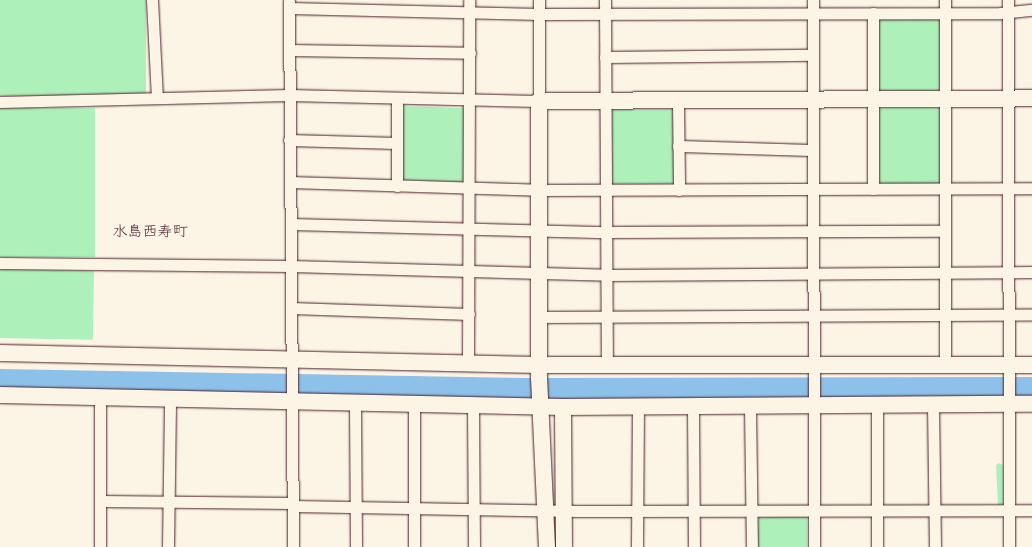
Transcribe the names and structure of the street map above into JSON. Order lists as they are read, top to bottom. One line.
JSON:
{"districts":["水島西寿町"]}
